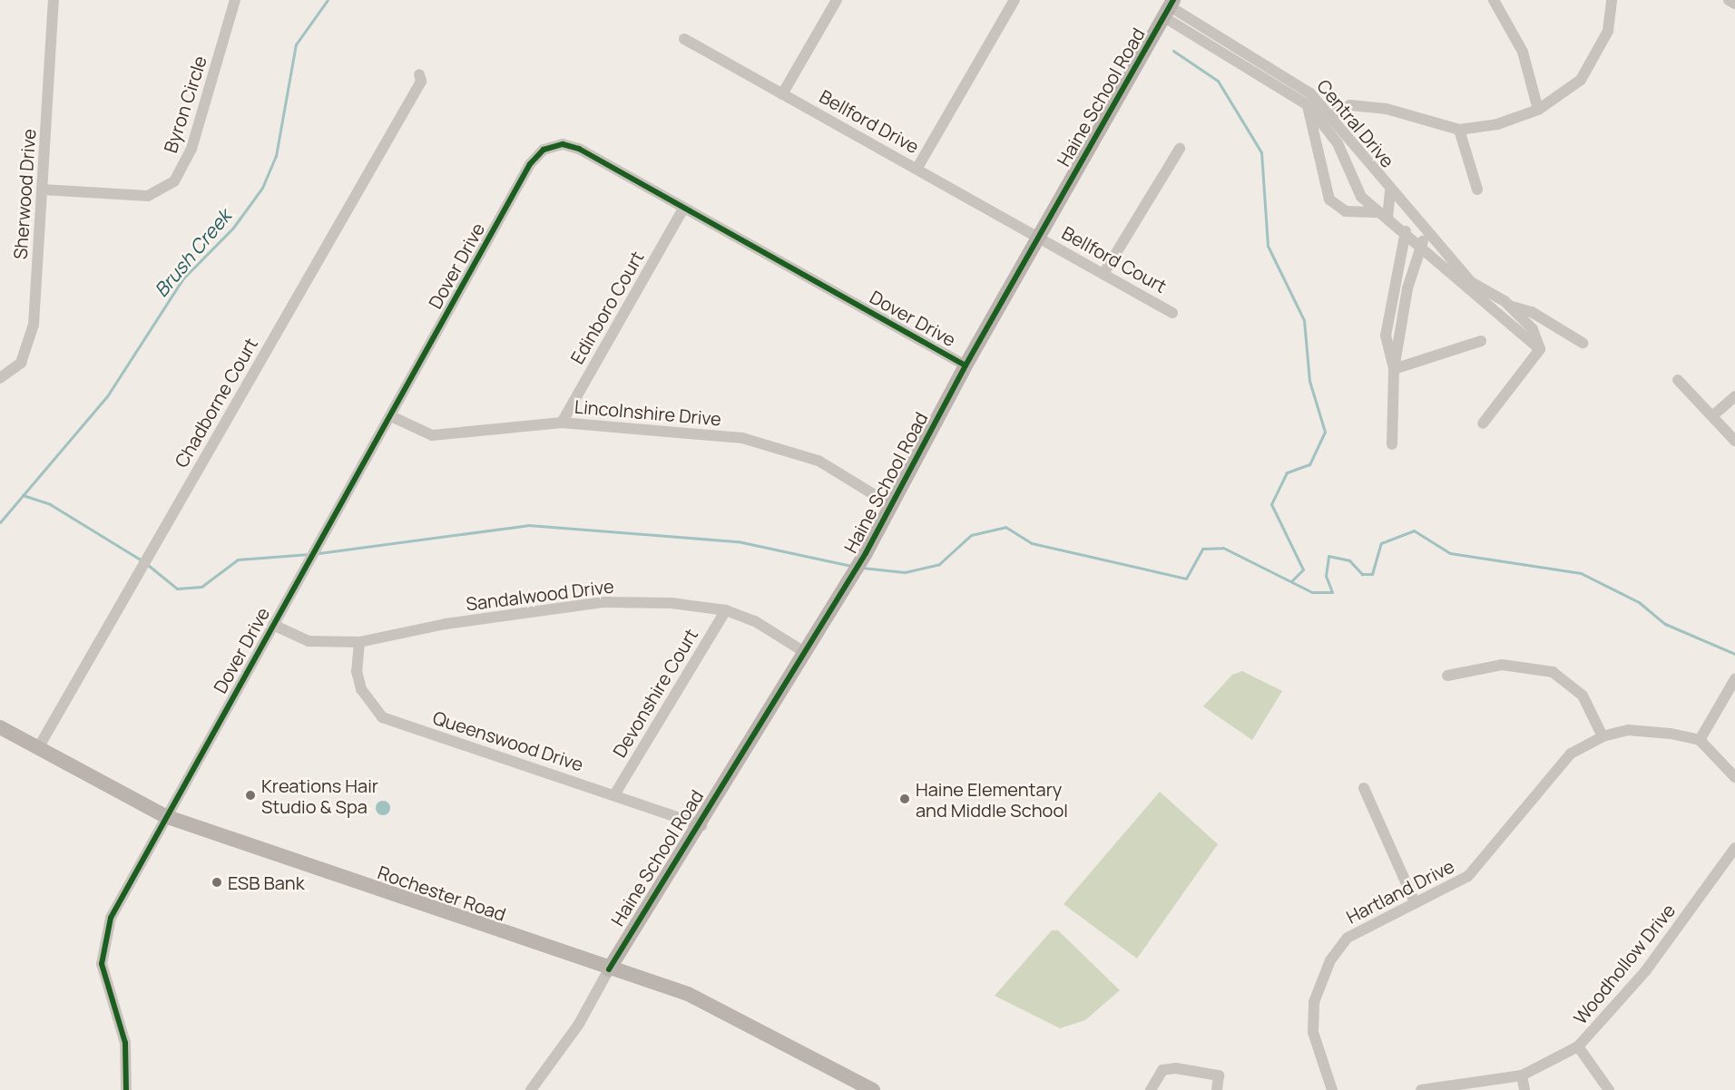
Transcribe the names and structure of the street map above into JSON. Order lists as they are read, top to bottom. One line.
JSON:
{"streets":{"street":["Haine School Road","Byron Circle","Bellford Drive","Central Drive","Sherwood Drive","Bellford Court","Dover Drive","Edinboro Court","Chadborne Court","Lincolnshire Drive","Sandalwood Drive","Devonshire Court","Queenswood Drive","Hartland Drive","Rochester Road","Woodhollow Drive"]},"crossings":[["Haine School Road","Bellford Drive"],["Haine School Road","Central Drive"],["Haine School Road","Bellford Court"],["Haine School Road","Dover Drive"],["Haine School Road","Lincolnshire Drive"],["Haine School Road","Sandalwood Drive"],["Haine School Road","Queenswood Drive"],["Haine School Road","Rochester Road"],["Byron Circle","Sherwood Drive"],["Bellford Drive","Bellford Court"],["Dover Drive","Edinboro Court"],["Dover Drive","Lincolnshire Drive"],["Dover Drive","Sandalwood Drive"],["Dover Drive","Rochester Road"],["Edinboro Court","Lincolnshire Drive"],["Chadborne Court","Rochester Road"],["Sandalwood Drive","Devonshire Court"],["Sandalwood Drive","Queenswood Drive"],["Devonshire Court","Queenswood Drive"]],"water":["Brush Creek"],"places":["Kreations Hair Studio & Spa","Haine Elementary and Middle School","ESB Bank"]}
